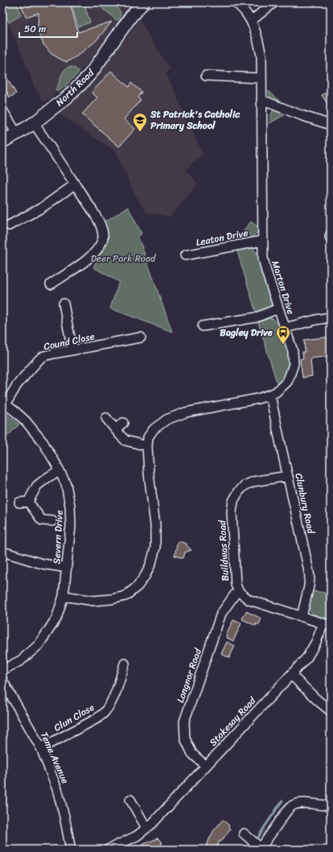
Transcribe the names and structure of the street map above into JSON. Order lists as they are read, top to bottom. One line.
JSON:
{"streets":{"street":["North Road","Leaton Drive","Marton Drive","Cound Close","Clunbury Road","Severn Drive","Buildwas Road","Longnor Road","Clun Close","Stokesay Road","Teme Avenue"]},"crossings":[["Leaton Drive","Marton Drive"],["Marton Drive","Clunbury Road"],["Marton Drive","Severn Drive"],["Cound Close","Severn Drive"],["Clunbury Road","Buildwas Road"],["Buildwas Road","Longnor Road"],["Buildwas Road","Stokesay Road"],["Longnor Road","Stokesay Road"],["Clun Close","Teme Avenue"]],"parks":["Deer Park Road"],"places":{"school or university":["St Patrick's Catholic Primary School"],"bus stop":["Bagley Drive"]},"scale_bar":"50 m"}
